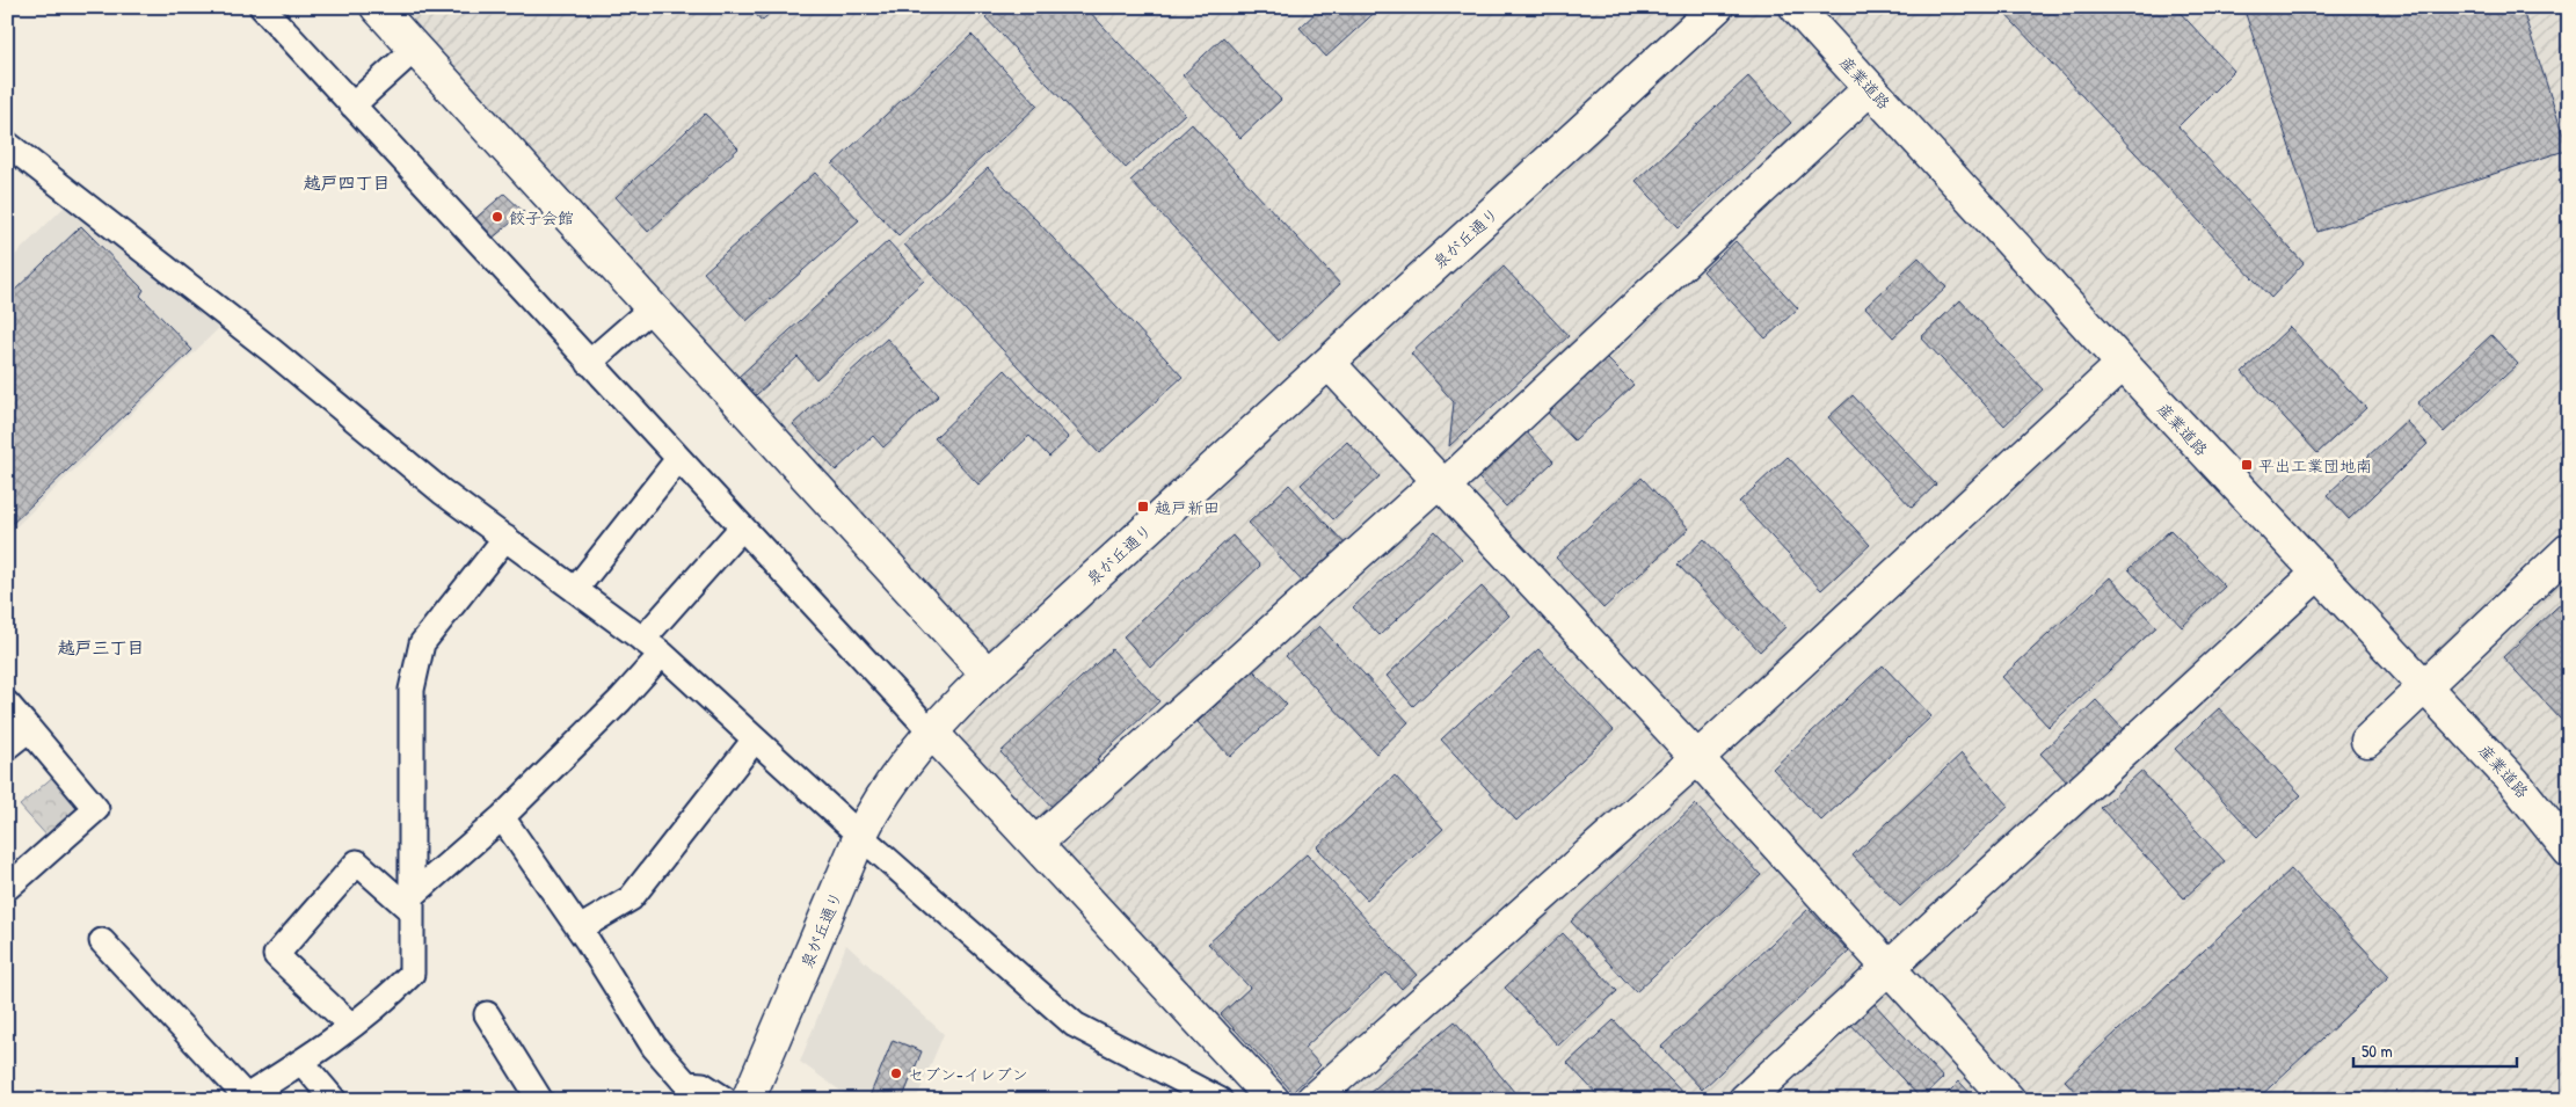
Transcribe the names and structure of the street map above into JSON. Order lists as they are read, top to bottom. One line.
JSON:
{"streets":{"street":["産業道路","泉が丘通り"]},"districts":["越戸四丁目","越戸三丁目"],"places":{"other":["餃子会館","セブン-イレブン"],"transit":["平出工業団地南","越戸新田"]},"scale_bar":"50 m"}
